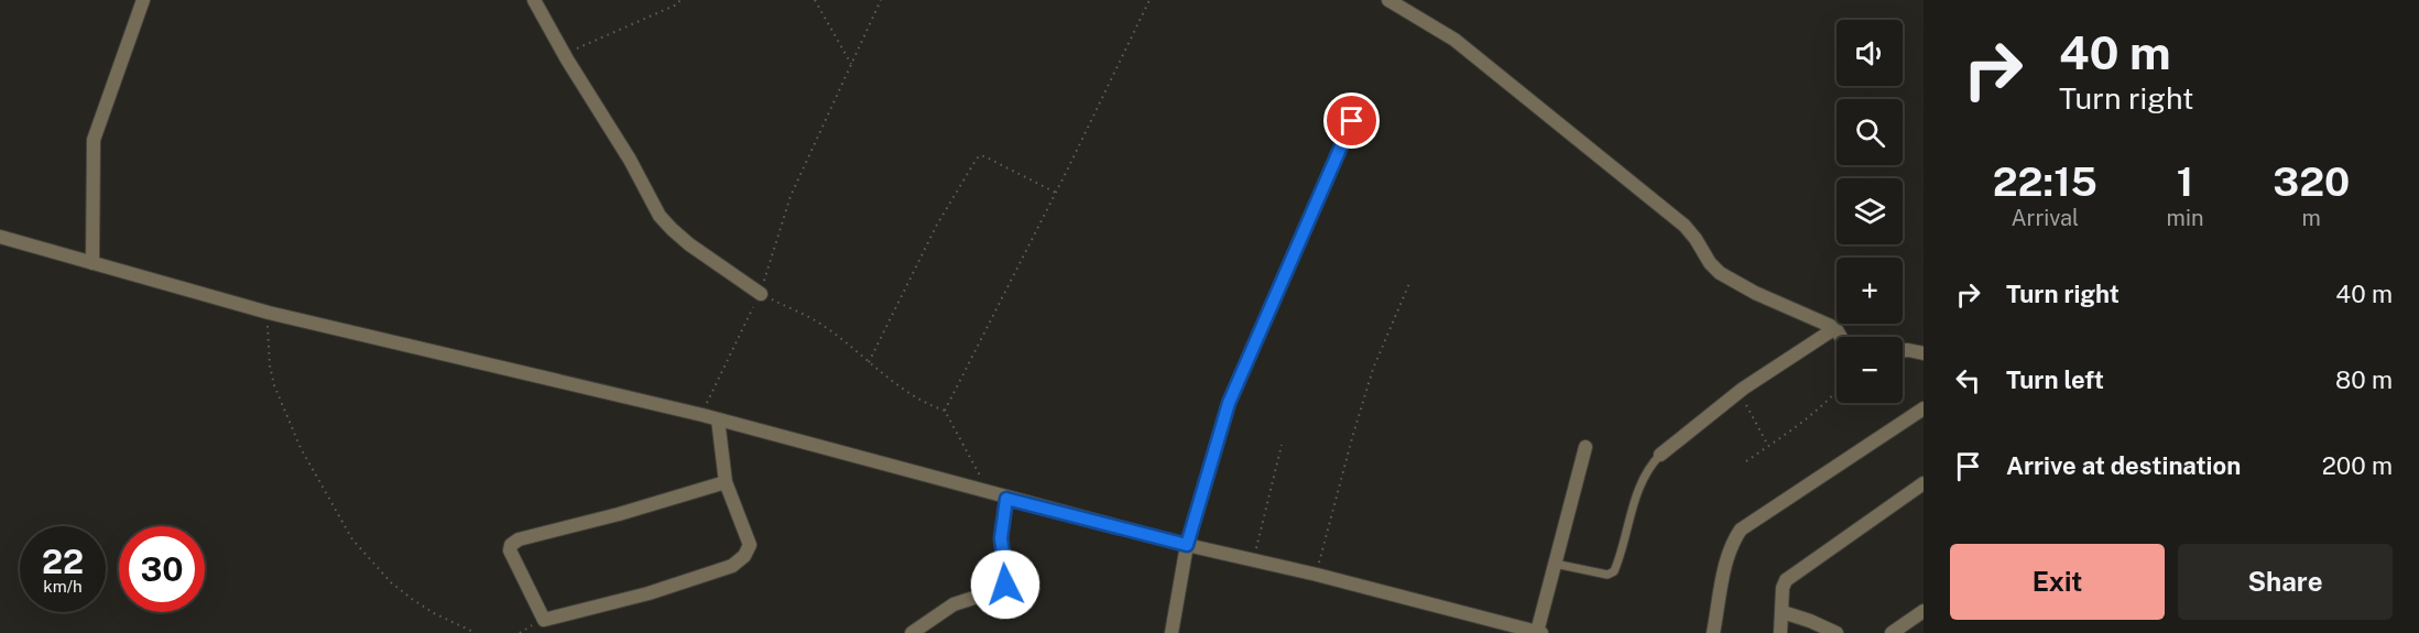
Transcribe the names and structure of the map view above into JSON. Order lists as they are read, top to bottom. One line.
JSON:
{"page":{"turn":["40 m","Turn right"],"map_buttons":["+","−"],"eta":["22:15","Arrival","1","min","320","m"],"list":[{"name":"Turn right","value":"40 m"},{"name":"Turn left","value":"80 m"},{"name":"Arrive at destination","value":"200 m"}],"speed":"22 km/h","limit":"30","buttons":["Exit","Share"]}}
